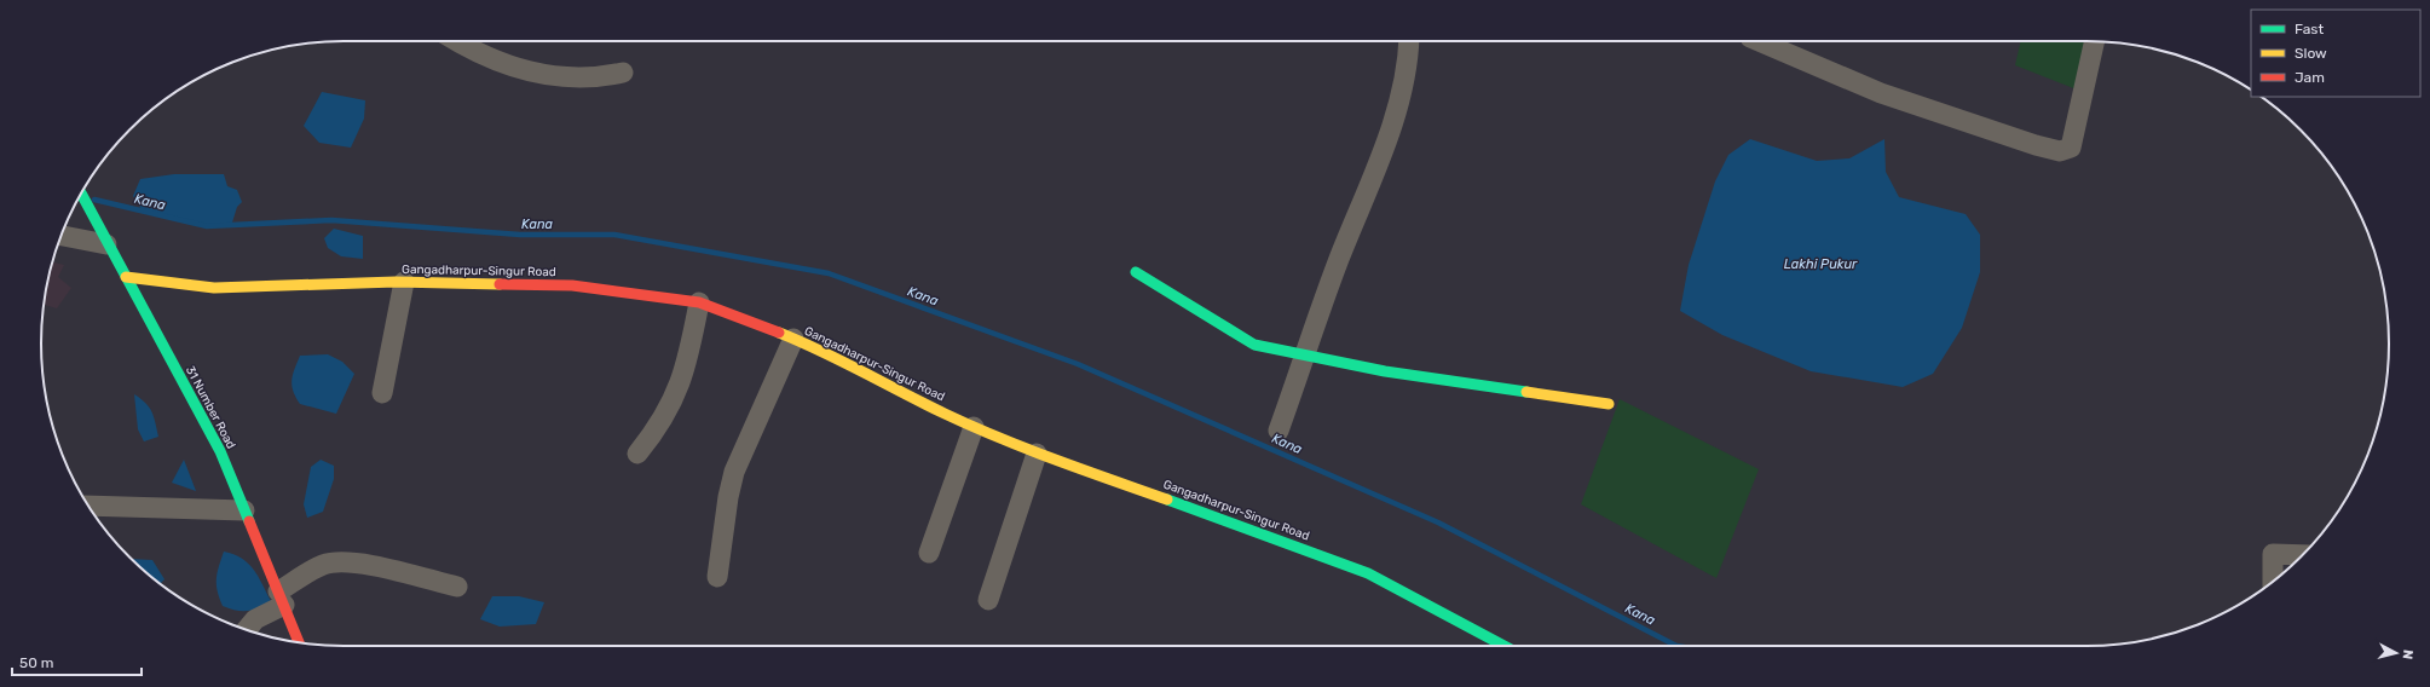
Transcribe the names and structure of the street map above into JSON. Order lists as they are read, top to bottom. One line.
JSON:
{"streets":{"street":["Gangadharpur-Singur Road","31 Number Road"]},"crossings":[["Gangadharpur-Singur Road","31 Number Road"]],"water":["Kana","Lakhi Pukur"],"legend":["Fast","Slow","Jam"],"scale_bar":"50 m","north":"right"}
